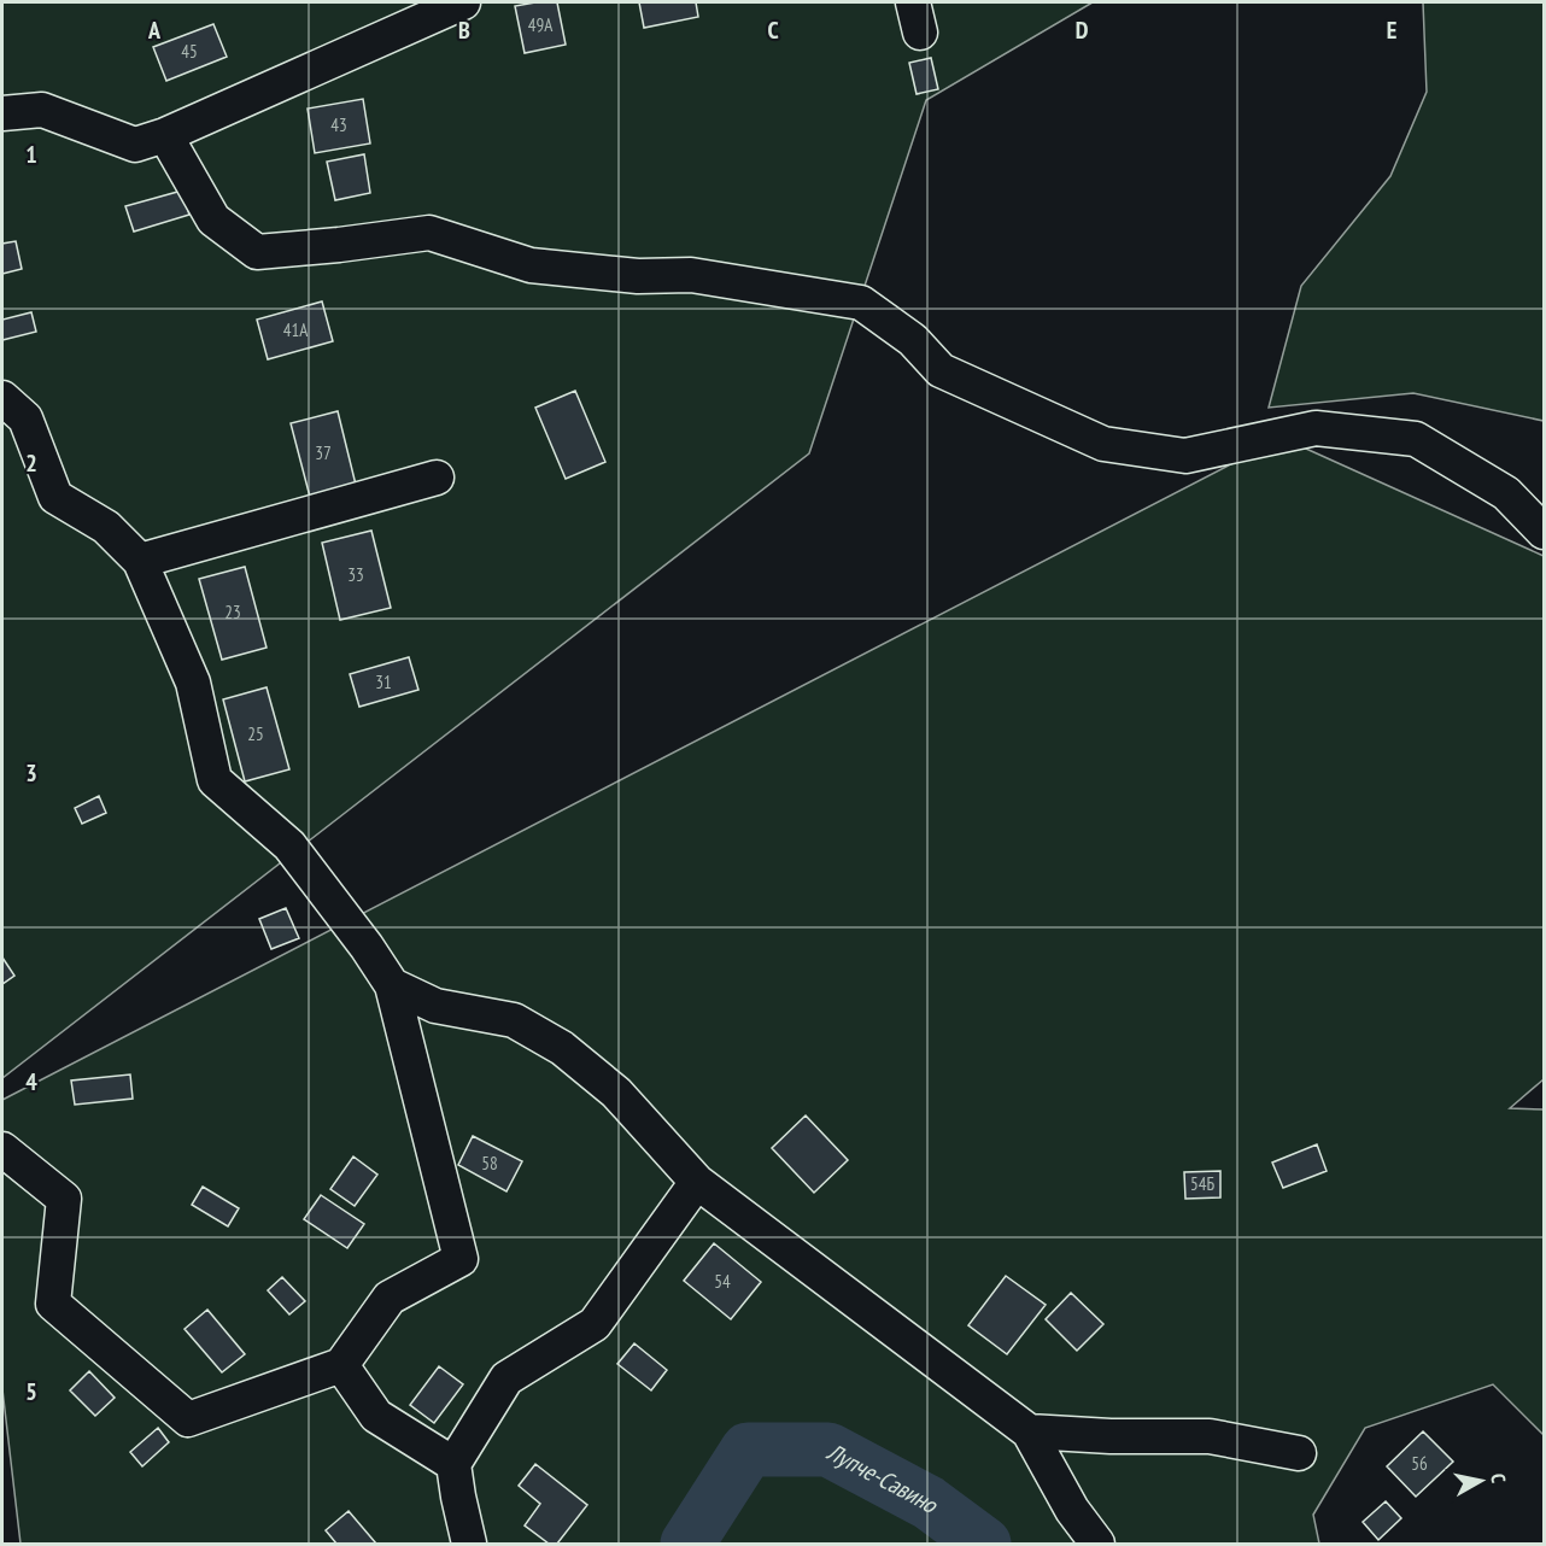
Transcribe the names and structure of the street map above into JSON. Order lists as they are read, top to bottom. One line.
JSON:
{"water":["Лупче-Савино"],"house_numbers":["49А","45","43","41А","37","33","23","31","25","58","54Б","54","56"],"north":"right","grid":{"columns":["A","B","C","D","E"],"rows":["1","2","3","4","5"]}}
